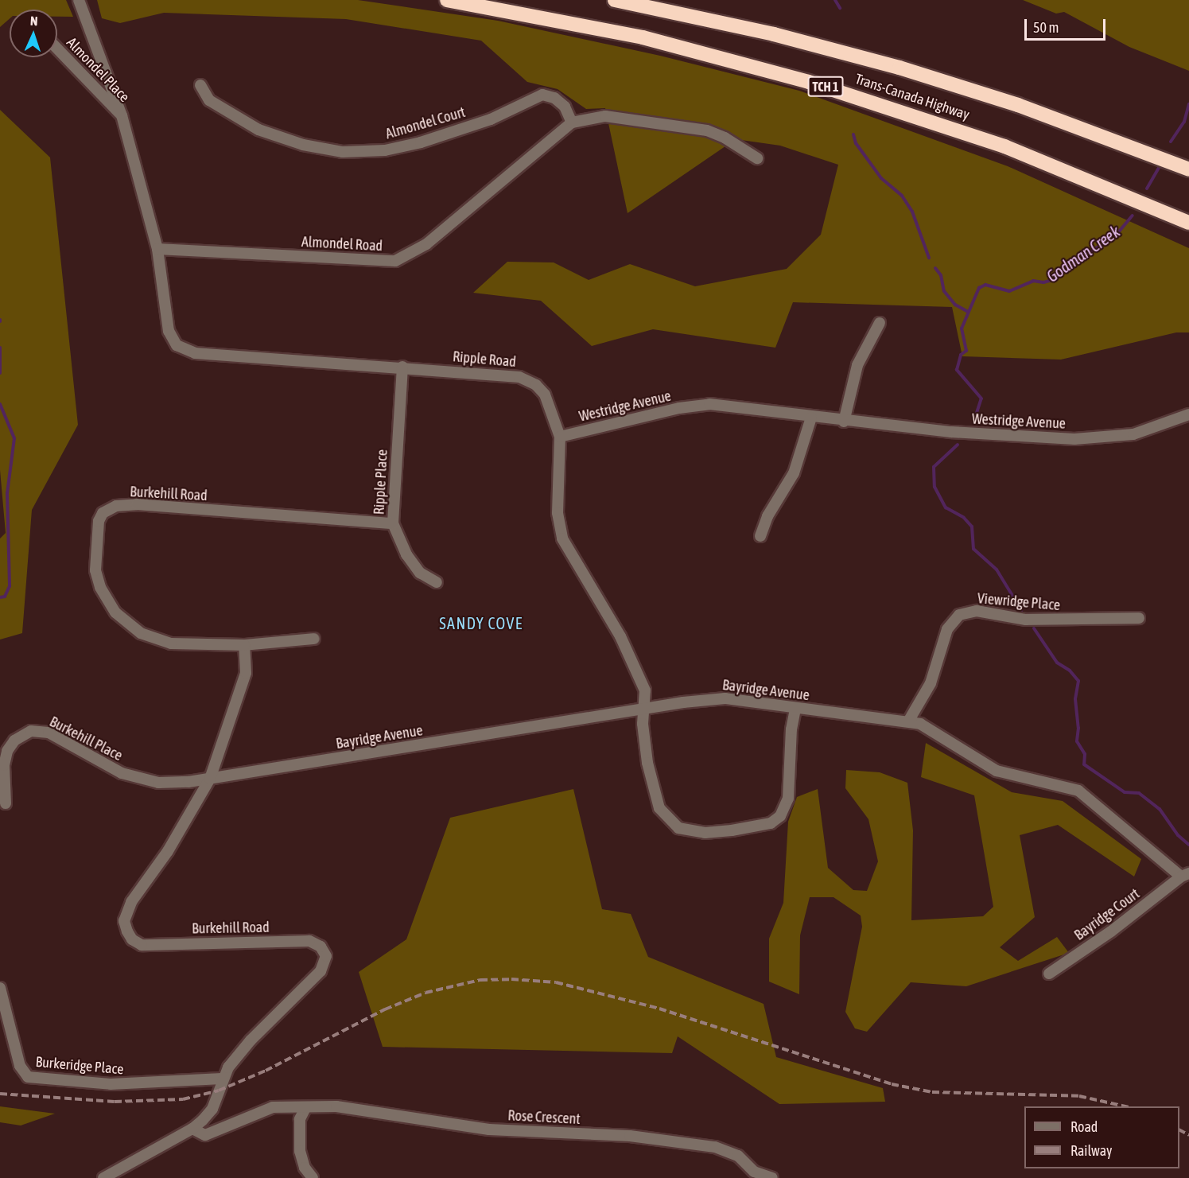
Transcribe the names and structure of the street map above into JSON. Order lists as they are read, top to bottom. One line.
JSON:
{"streets":{"highway":["TCH 1","Trans-Canada Highway"],"street":["Almondel Place","Almondel Court","Almondel Road","Ripple Road","Westridge Avenue","Ripple Place","Burkehill Road","Viewridge Place","Bayridge Avenue","Burkehill Place","Bayridge Court","Burkeridge Place","Rose Crescent"]},"crossings":[["Almondel Court","Almondel Road"],["Almondel Road","Ripple Road"],["Ripple Road","Westridge Avenue"],["Ripple Road","Ripple Place"],["Ripple Road","Bayridge Avenue"],["Ripple Place","Burkehill Road"],["Burkehill Road","Bayridge Avenue"],["Burkehill Road","Burkehill Place"],["Burkehill Road","Burkeridge Place"],["Burkehill Road","Rose Crescent"],["Viewridge Place","Bayridge Avenue"],["Bayridge Avenue","Burkehill Place"],["Bayridge Avenue","Bayridge Court"]],"districts":["SANDY COVE"],"water":["Godman Creek"],"legend":["Road","Railway"],"scale_bar":"50 m","north":"top"}
